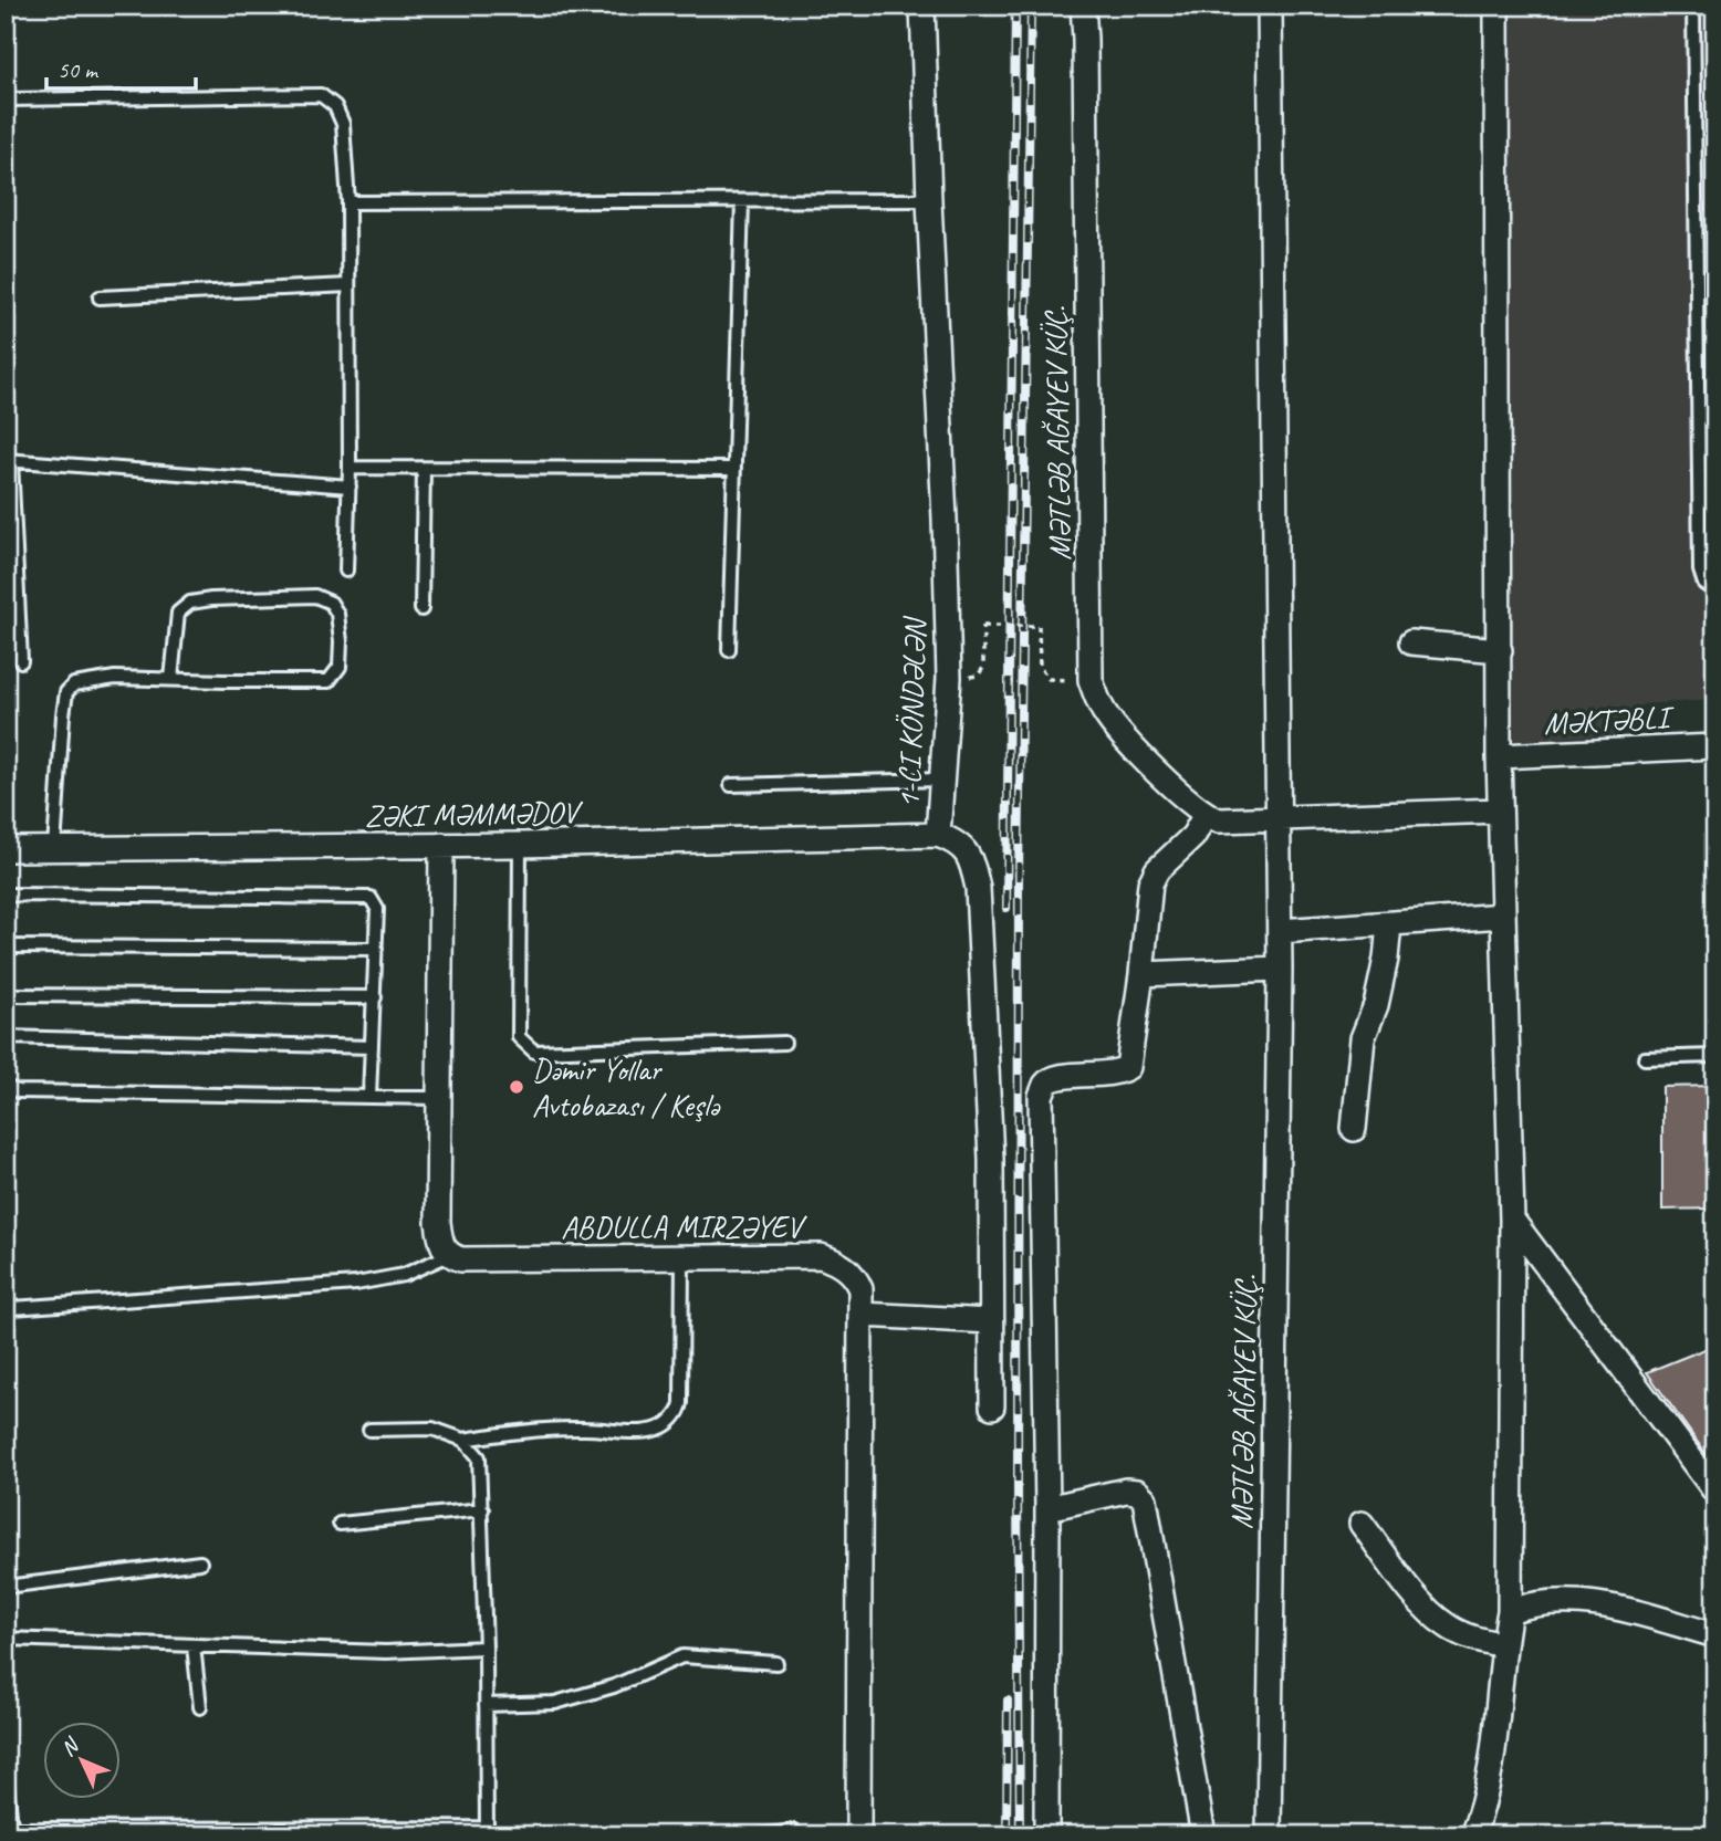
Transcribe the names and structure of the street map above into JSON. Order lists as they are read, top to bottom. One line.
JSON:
{"streets":{"street":["MƏTLƏB AĞAYEV KÜÇ.","1-CI KÖNDƏLƏN","MƏKTƏBLI","ZƏKI MƏMMƏDOV","ABDULLA MIRZƏYEV"]},"crossings":[["1-CI KÖNDƏLƏN","ZƏKI MƏMMƏDOV"]],"places":["Dəmir Yollar Avtobazası / Keşlə"],"scale_bar":"50 m","north":"top left"}
